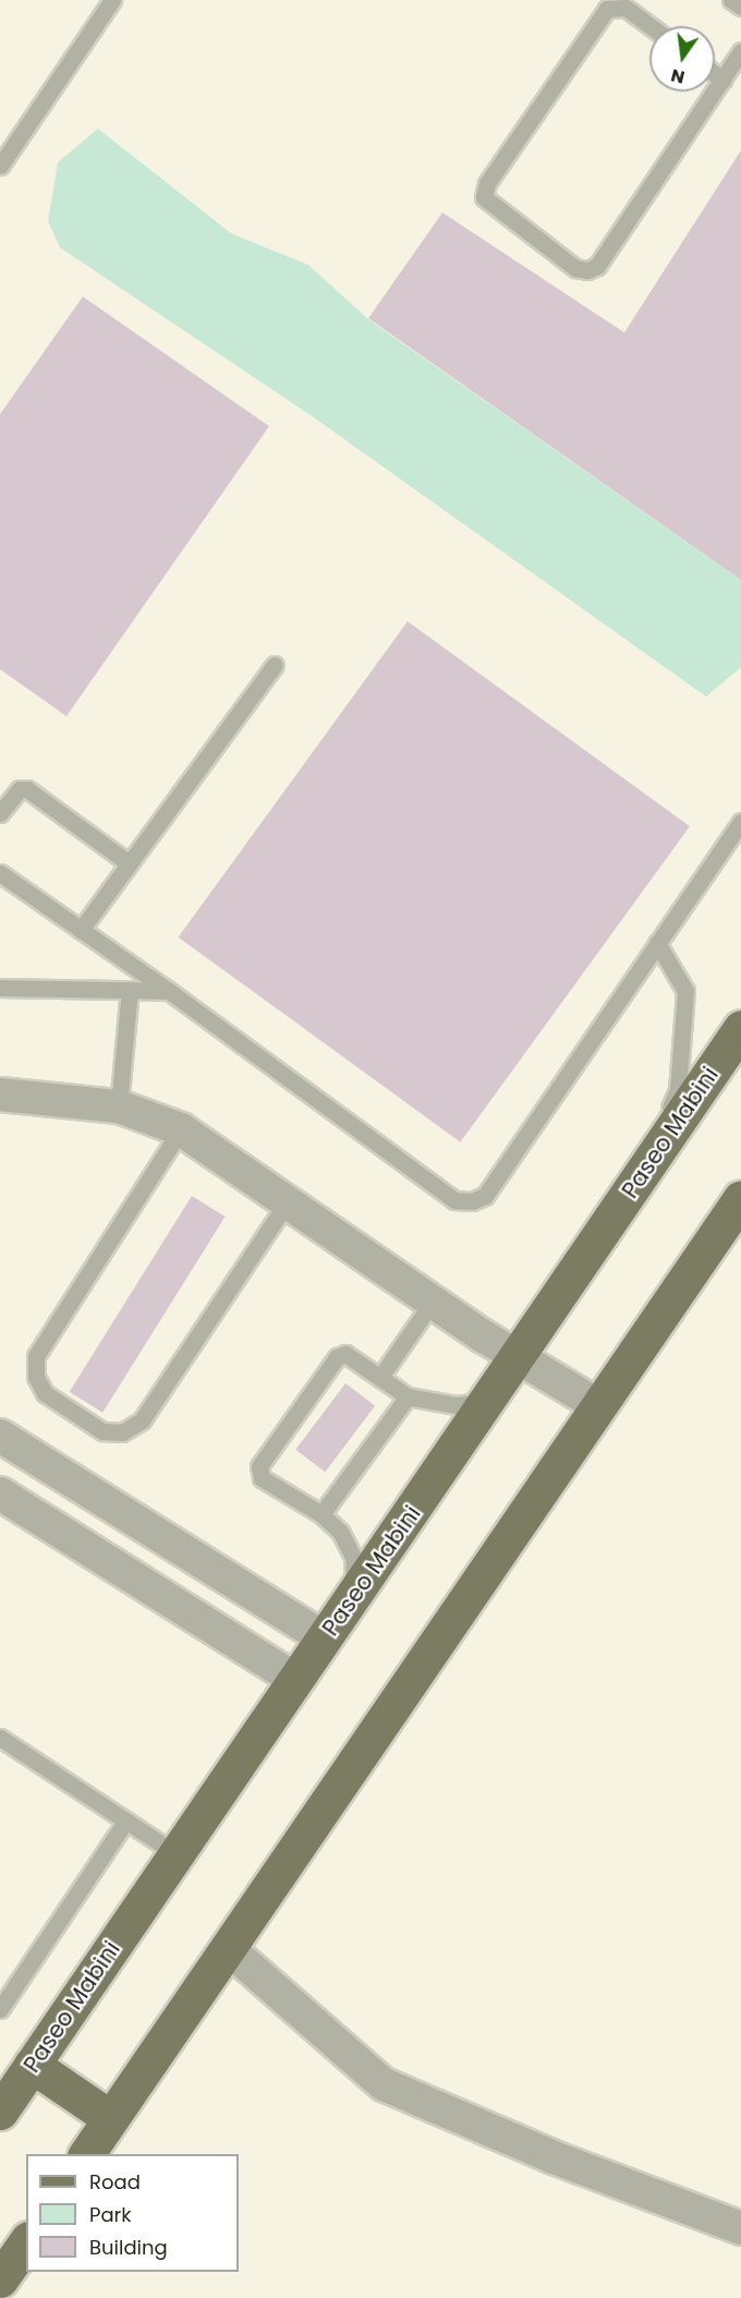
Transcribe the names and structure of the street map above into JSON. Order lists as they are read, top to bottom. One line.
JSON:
{"streets":{"main road":["Paseo Mabini"]},"legend":["Road","Park","Building"],"north":"bottom"}
